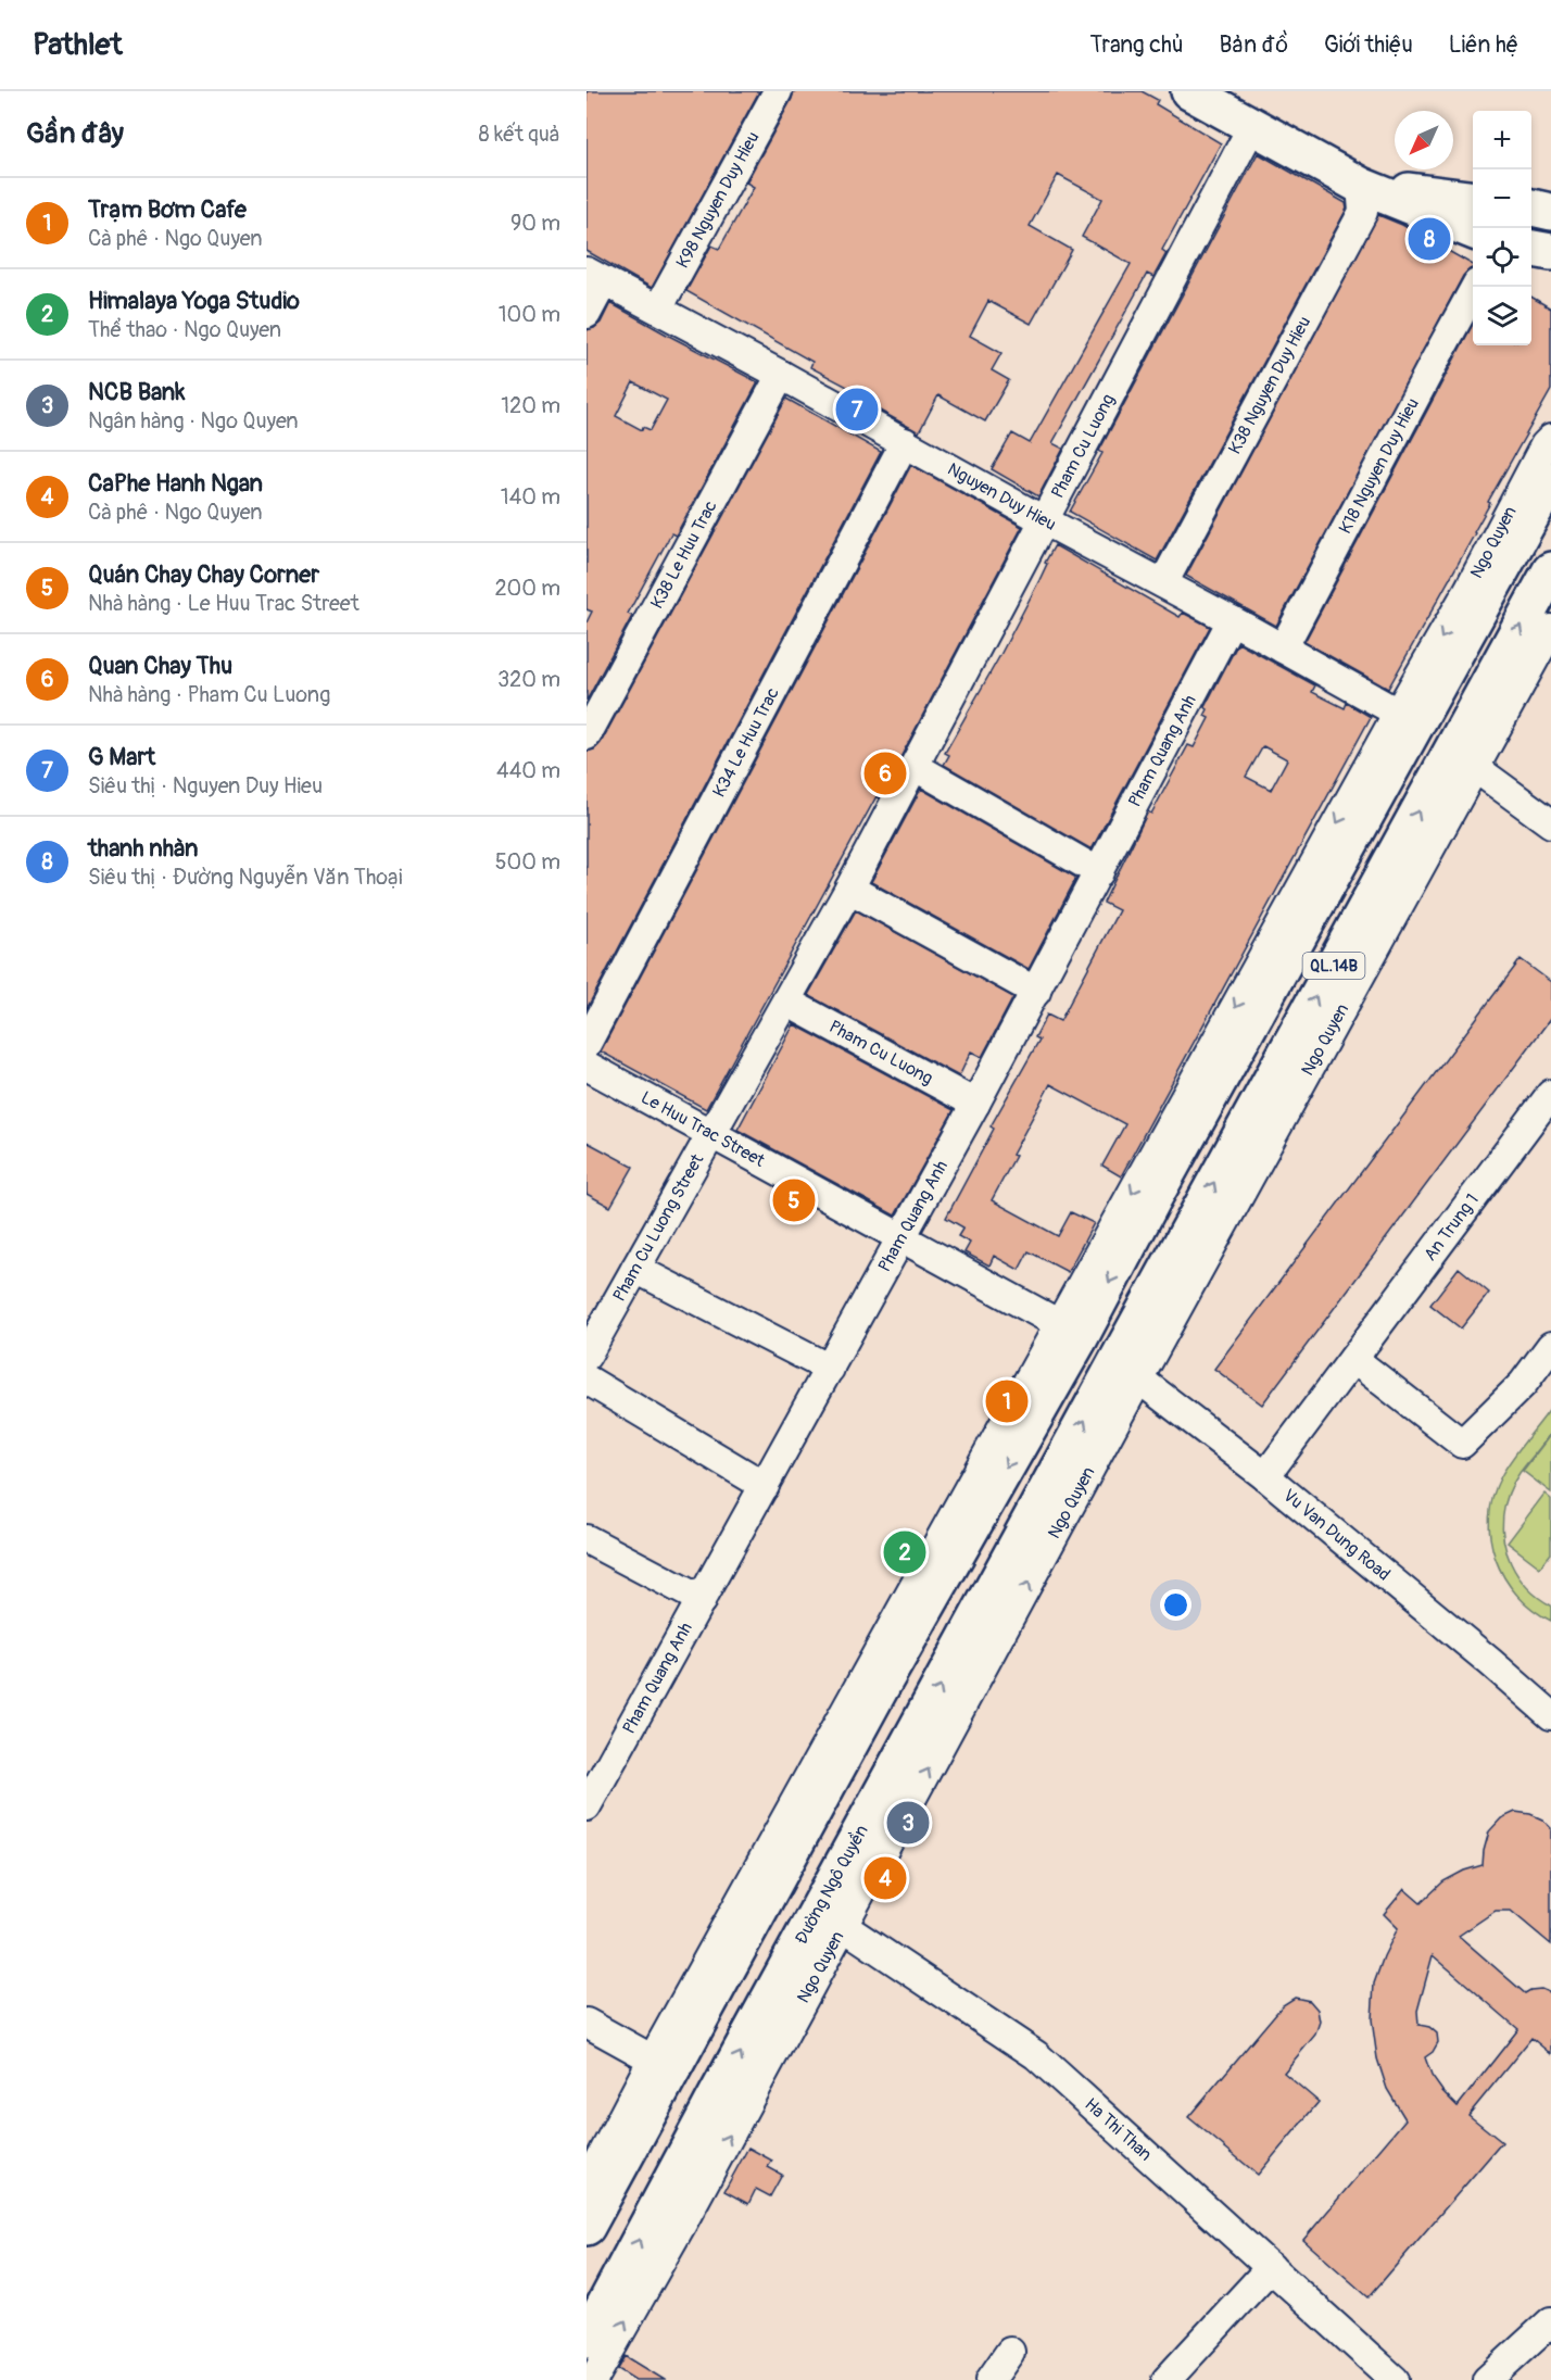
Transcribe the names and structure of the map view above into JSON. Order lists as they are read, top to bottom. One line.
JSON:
{"streets":{"main road":["Ngo Quyen","QL.14B","Đường Ngô Quyền"],"street":["K98 Nguyen Duy Hieu","K38 Nguyen Duy Hieu","Pham Cu Luong","K18 Nguyen Duy Hieu","Nguyen Duy Hieu","K38 Le Huu Trac","K34 Le Huu Trac","Pham Quang Anh","Le Huu Trac Street","An Trung 1","Pham Cu Luong Street","Vu Van Dung Road","Ha Thi Than"]},"crossings":[["K98 Nguyen Duy Hieu","Nguyen Duy Hieu"],["K38 Nguyen Duy Hieu","Nguyen Duy Hieu"],["Pham Cu Luong","Nguyen Duy Hieu"],["Pham Cu Luong","Pham Quang Anh"],["Pham Cu Luong","Le Huu Trac Street"],["Pham Cu Luong","Pham Cu Luong Street"],["K18 Nguyen Duy Hieu","Nguyen Duy Hieu"],["Nguyen Duy Hieu","Ngo Quyen"],["Nguyen Duy Hieu","K38 Le Huu Trac"],["Nguyen Duy Hieu","K34 Le Huu Trac"],["Nguyen Duy Hieu","Pham Quang Anh"],["Nguyen Duy Hieu","QL.14B"],["Ngo Quyen","QL.14B"],["Ngo Quyen","Le Huu Trac Street"],["Ngo Quyen","Vu Van Dung Road"],["Ngo Quyen","Đường Ngô Quyền"],["Ngo Quyen","Ha Thi Than"],["Pham Quang Anh","Le Huu Trac Street"],["Le Huu Trac Street","Pham Cu Luong Street"],["An Trung 1","Vu Van Dung Road"],["Vu Van Dung Road","Đường Ngô Quyền"],["Đường Ngô Quyền","Ha Thi Than"]],"one_way":["Đường Ngô Quyền"],"north":"bottom left","page":{"header":"Pathlet","nav":["Trang chủ","Bản đồ","Giới thiệu","Liên hệ"],"heading":["Gần đây","8 kết quả"],"map_buttons":["+","−"],"list":[{"mark":"1","name":"Trạm Bơm Cafe","note":"Cà phê · Ngo Quyen","value":"90 m"},{"mark":"2","name":"Himalaya Yoga Studio","note":"Thể thao · Ngo Quyen","value":"100 m"},{"mark":"3","name":"NCB Bank","note":"Ngân hàng · Ngo Quyen","value":"120 m"},{"mark":"4","name":"CaPhe Hanh Ngan","note":"Cà phê · Ngo Quyen","value":"140 m"},{"mark":"5","name":"Quán Chay Chay Corner","note":"Nhà hàng · Le Huu Trac Street","value":"200 m"},{"mark":"6","name":"Quan Chay Thu","note":"Nhà hàng · Pham Cu Luong","value":"320 m"},{"mark":"7","name":"G Mart","note":"Siêu thị · Nguyen Duy Hieu","value":"440 m"},{"mark":"8","name":"thanh nhàn","note":"Siêu thị · Đường Nguyễn Văn Thoại","value":"500 m"}],"pins":["8","7","6","5","1","2","3","4"]}}
